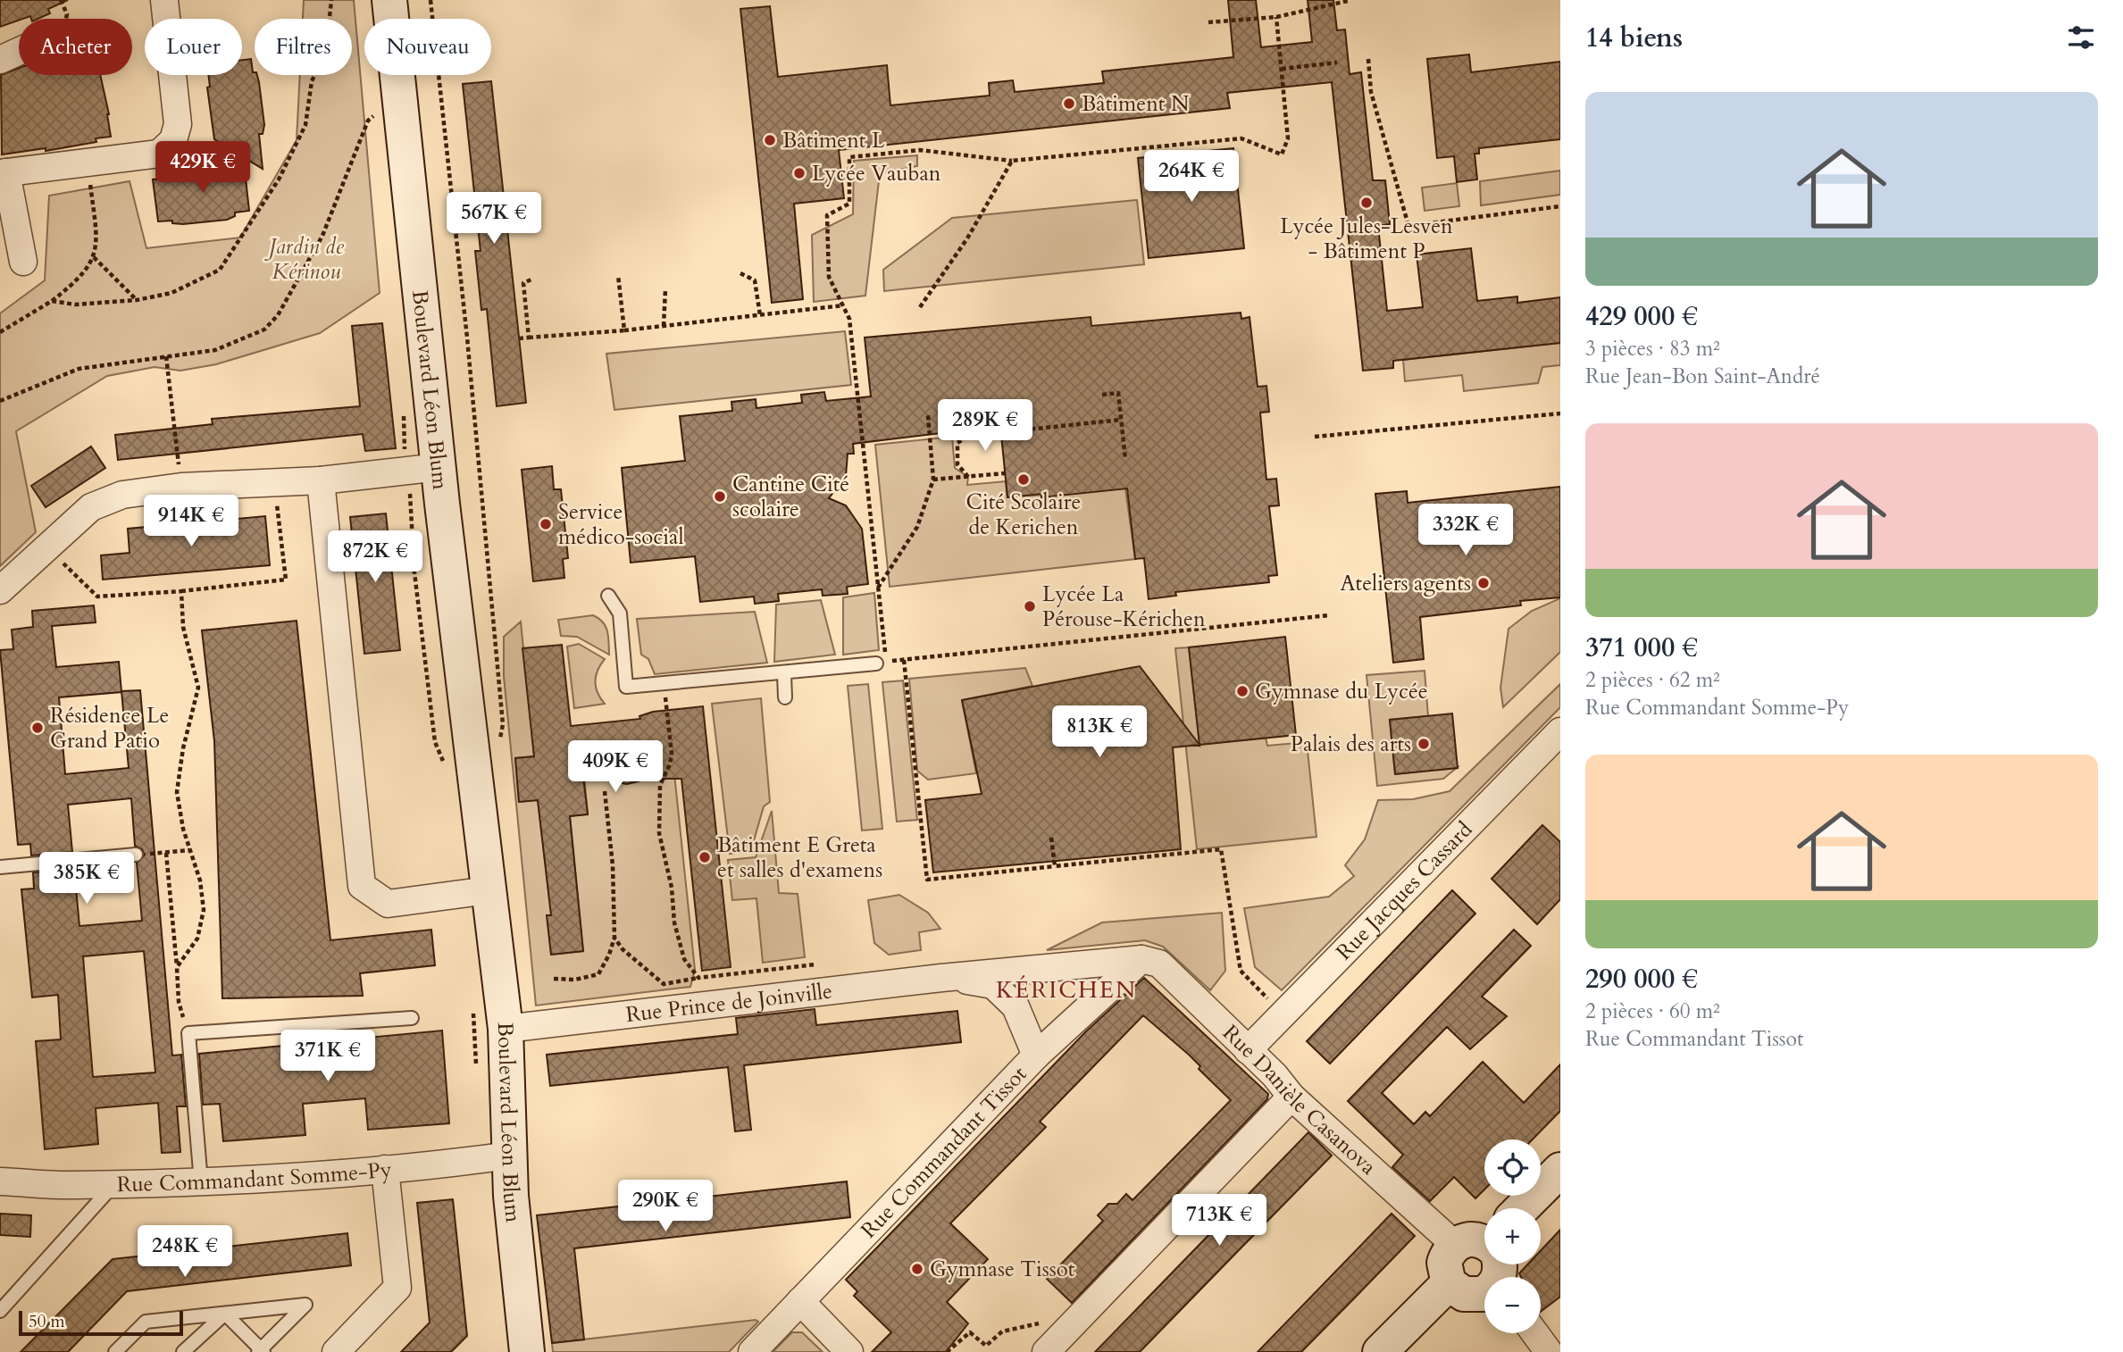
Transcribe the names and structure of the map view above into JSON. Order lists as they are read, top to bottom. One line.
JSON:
{"streets":{"main road":["Boulevard Léon Blum"],"street":["Rue Jacques Cassard","Rue Prince de Joinville","Rue Danièle Casanova","Rue Commandant Tissot","Rue Commandant Somme-Py"]},"crossings":[["Boulevard Léon Blum","Rue Prince de Joinville"],["Boulevard Léon Blum","Rue Commandant Somme-Py"],["Rue Jacques Cassard","Rue Danièle Casanova"],["Rue Prince de Joinville","Rue Danièle Casanova"],["Rue Prince de Joinville","Rue Commandant Tissot"],["Rue Danièle Casanova","Rue Commandant Tissot"]],"districts":["KÉRICHEN"],"parks":["Jardin de Kérinou"],"places":["Bâtiment N","Bâtiment L","Lycée Vauban","Lycée Jules-Lesven - Bâtiment P","Cité Scolaire de Kerichen","Cantine Cité scolaire","Service médico-social","Ateliers agents","Lycée La Pérouse-Kérichen","Gymnase du Lycée","Résidence Le Grand Patio","Palais des arts","Bâtiment E Greta et salles d'examens","Gymnase Tissot"],"scale_bar":"50 m","page":{"heading":"14 biens","chip":["Acheter","Louer","Filtres","Nouveau"],"list":[{"name":"429 000 €","note":"3 pièces · 83 m² · Rue Jean-Bon Saint-André"},{"name":"371 000 €","note":"2 pièces · 62 m² · Rue Commandant Somme-Py"},{"name":"290 000 €","note":"2 pièces · 60 m² · Rue Commandant Tissot"}],"price":["429K €","264K €","567K €","289K €","914K €","332K €","872K €","813K €","409K €","385K €","371K €","290K €","713K €","248K €"],"map_buttons":["+","−"],"scale":"50 m"}}
